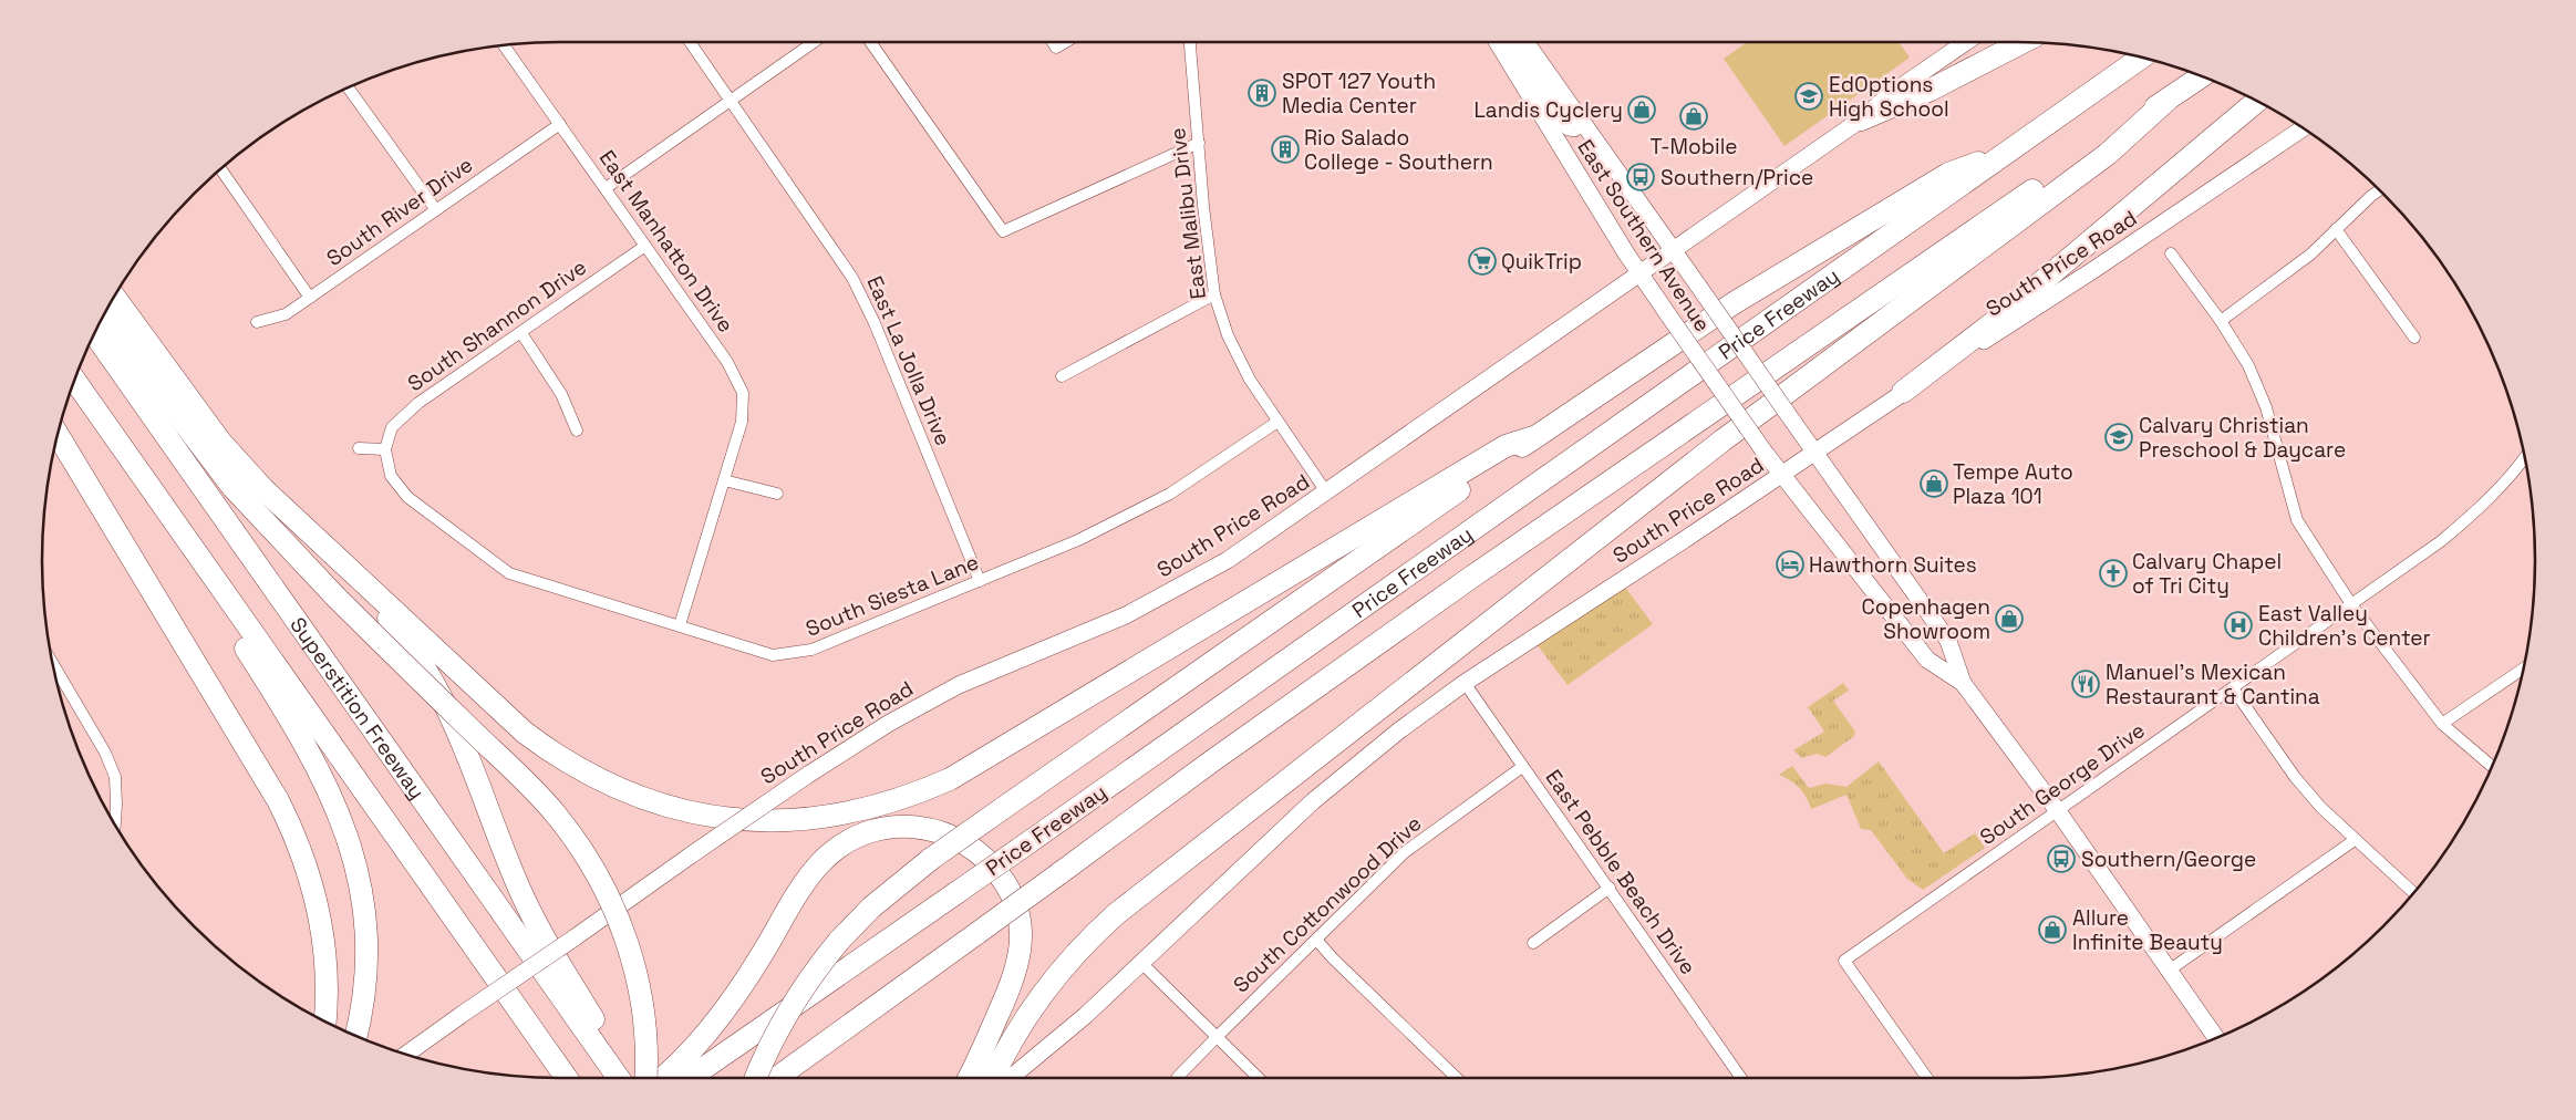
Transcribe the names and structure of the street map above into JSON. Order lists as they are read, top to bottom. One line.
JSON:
{"streets":{"highway":["Price Freeway","Superstition Freeway"],"main road":["East Southern Avenue","South Price Road"],"street":["South River Drive","East Malibu Drive","East Manhatton Drive","South Shannon Drive","East La Jolla Drive","South Siesta Lane","South George Drive","East Pebble Beach Drive","South Cottonwood Drive"]},"crossings":[["South River Drive","East Manhatton Drive"],["East Malibu Drive","South Price Road"],["East Malibu Drive","South Siesta Lane"],["East Southern Avenue","South Price Road"],["East Southern Avenue","South George Drive"],["East Manhatton Drive","South Shannon Drive"],["East Manhatton Drive","South Siesta Lane"],["South Price Road","East Pebble Beach Drive"],["South Shannon Drive","South Siesta Lane"],["East La Jolla Drive","South Siesta Lane"],["East Pebble Beach Drive","South Cottonwood Drive"]],"places":{"building":["SPOT 127 Youth Media Center","Rio Salado College - Southern"],"school or university":["EdOptions High School","Calvary Christian Preschool & Daycare"],"shop":["Landis Cyclery","T-Mobile","Tempe Auto Plaza 101","Copenhagen Showroom","Allure Infinite Beauty"],"bus stop":["Southern/Price","Southern/George"],"supermarket":["QuikTrip"],"hotel":["Hawthorn Suites"],"church":["Calvary Chapel of Tri City"],"hospital":["East Valley Children's Center"],"restaurant":["Manuel's Mexican Restaurant & Cantina"]}}
